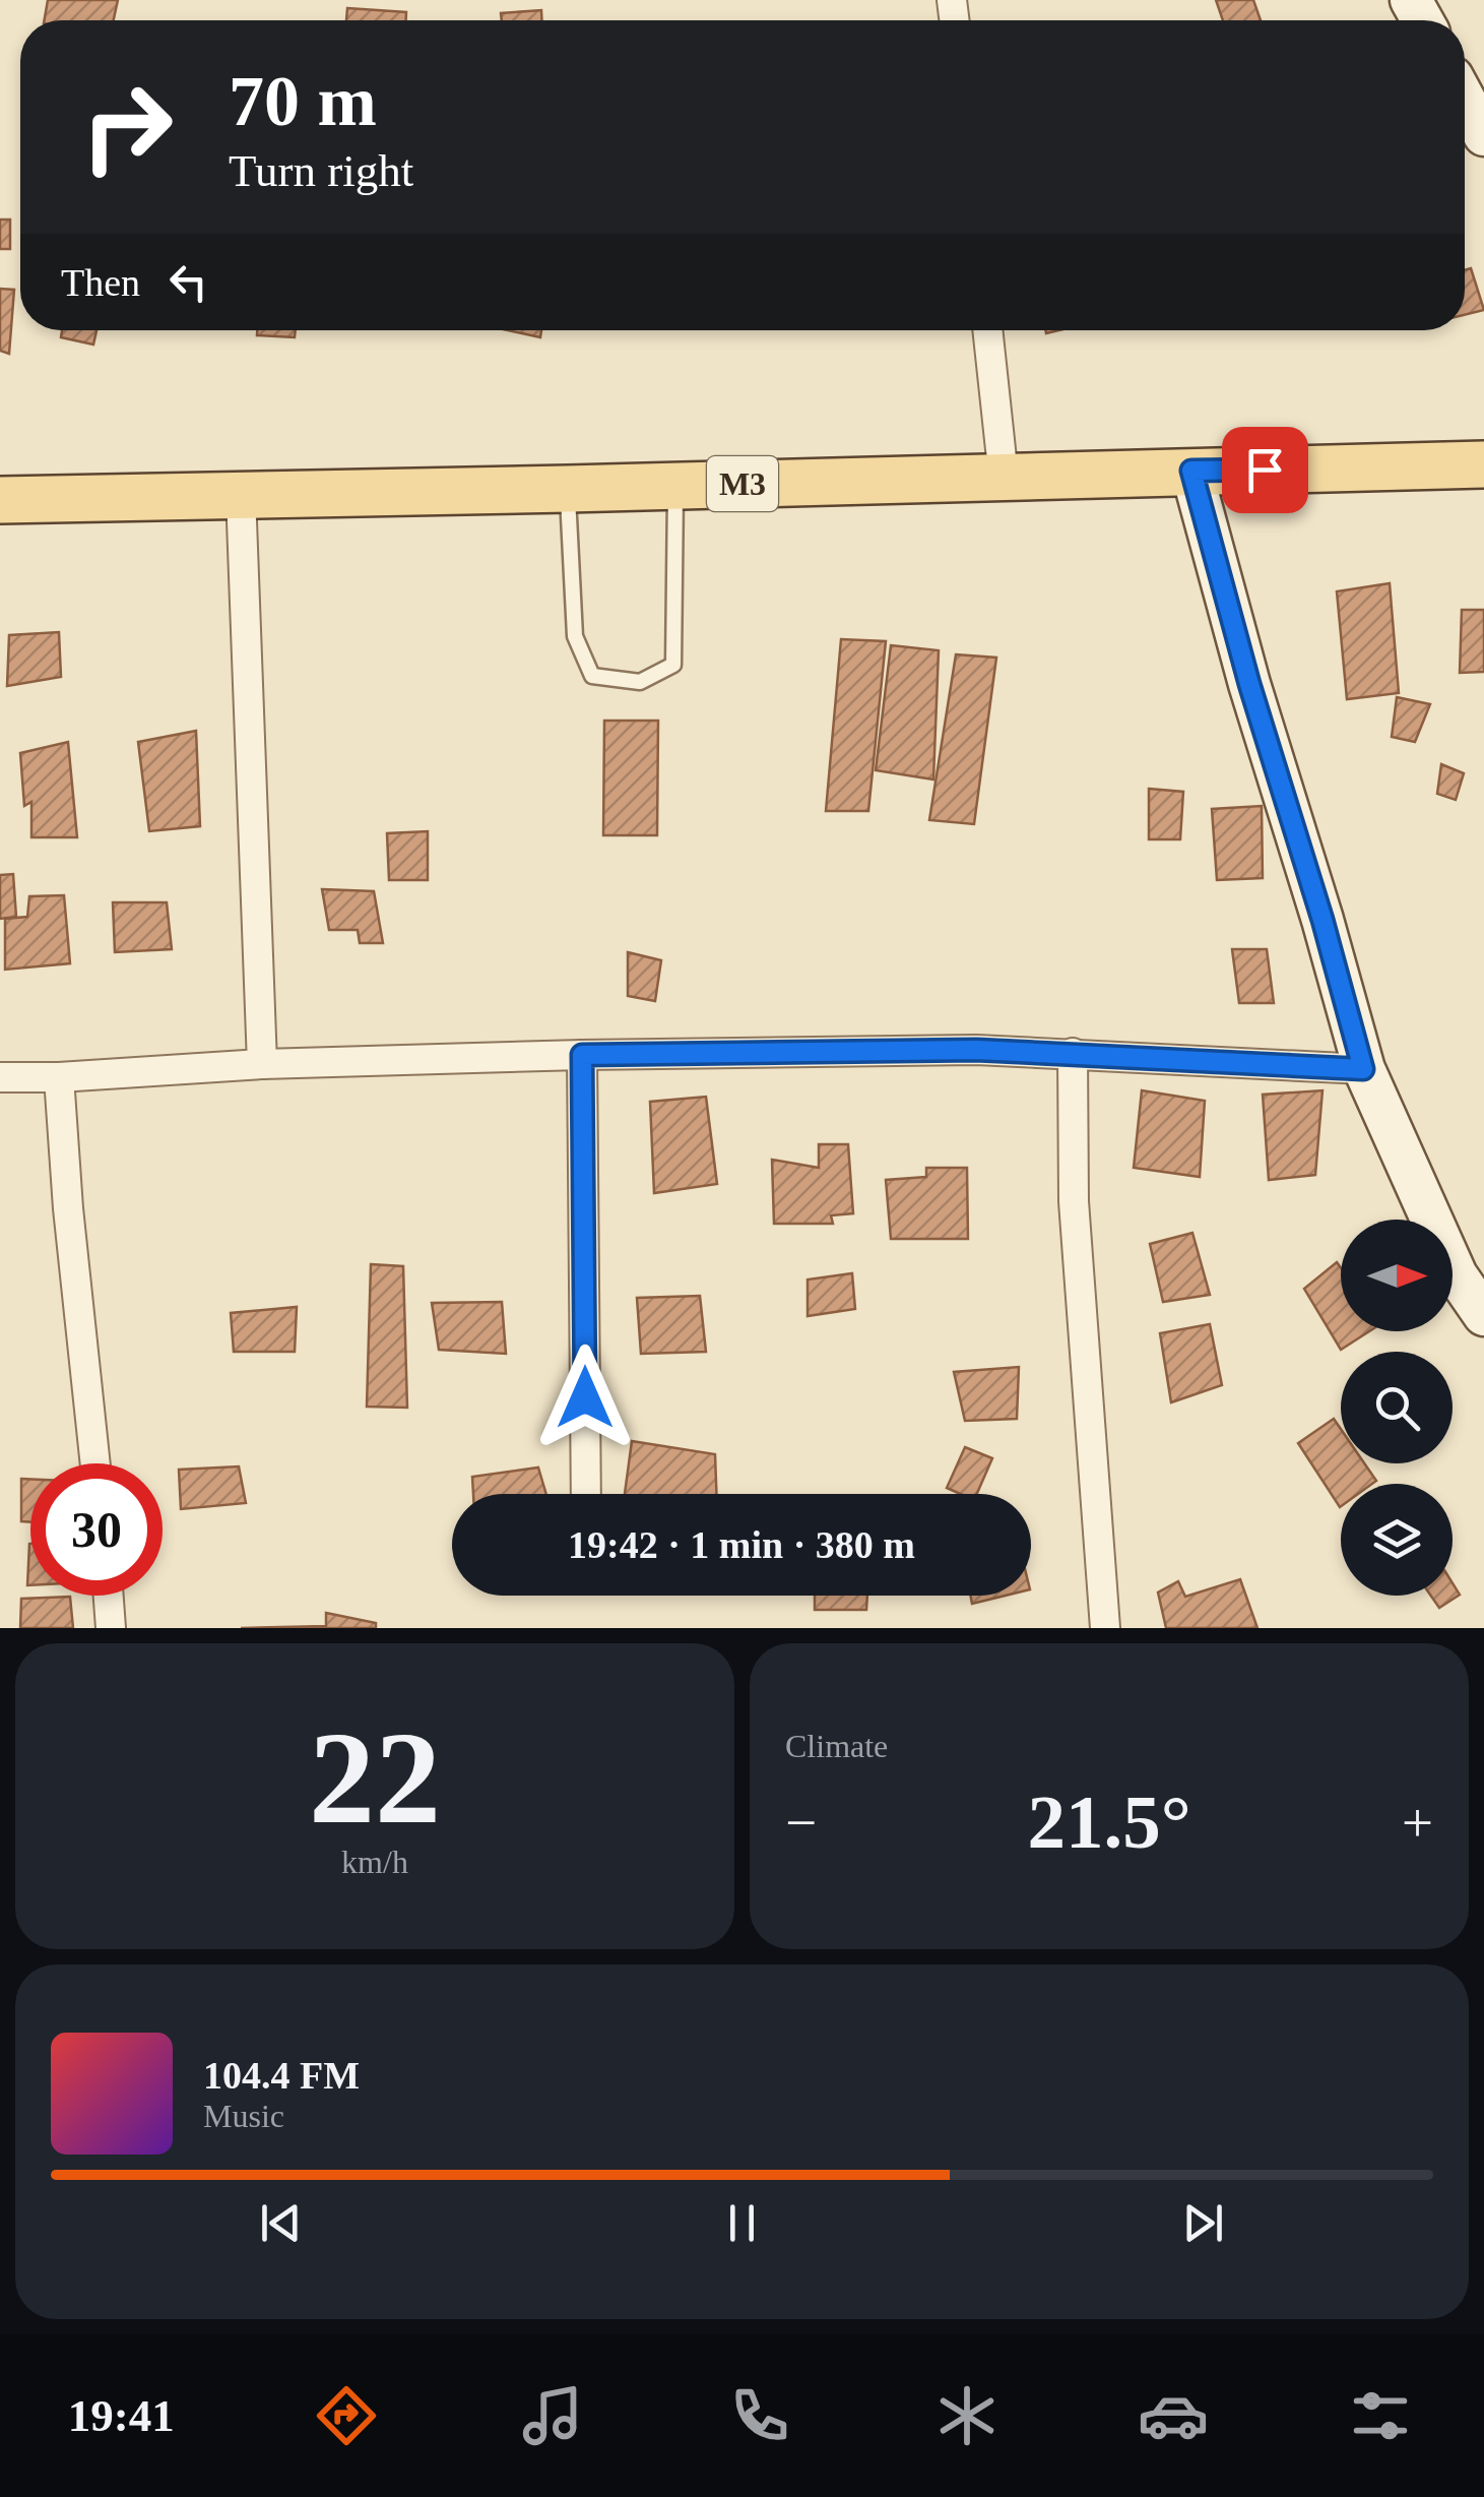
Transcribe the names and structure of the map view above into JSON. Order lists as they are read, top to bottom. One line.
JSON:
{"streets":{"main road":["M3"]},"north":"right","page":{"turn":["70 m","Turn right"],"then":"Then","limit":"30","trip":"19:42 · 1 min · 380 m","tile":[["22","km/h"],"Climate"],"heat":["−","21.5°","+"],"song":["104.4 FM","Music"],"tabs":"19:41"}}
